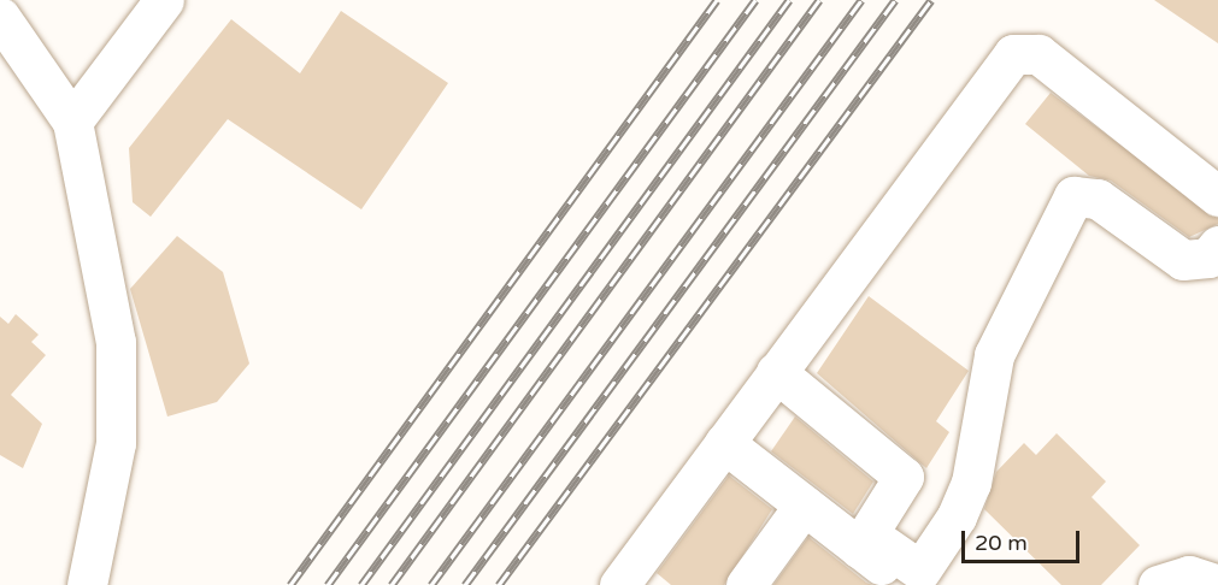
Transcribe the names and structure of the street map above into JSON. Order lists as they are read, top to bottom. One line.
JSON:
{"scale_bar":"20 m"}
